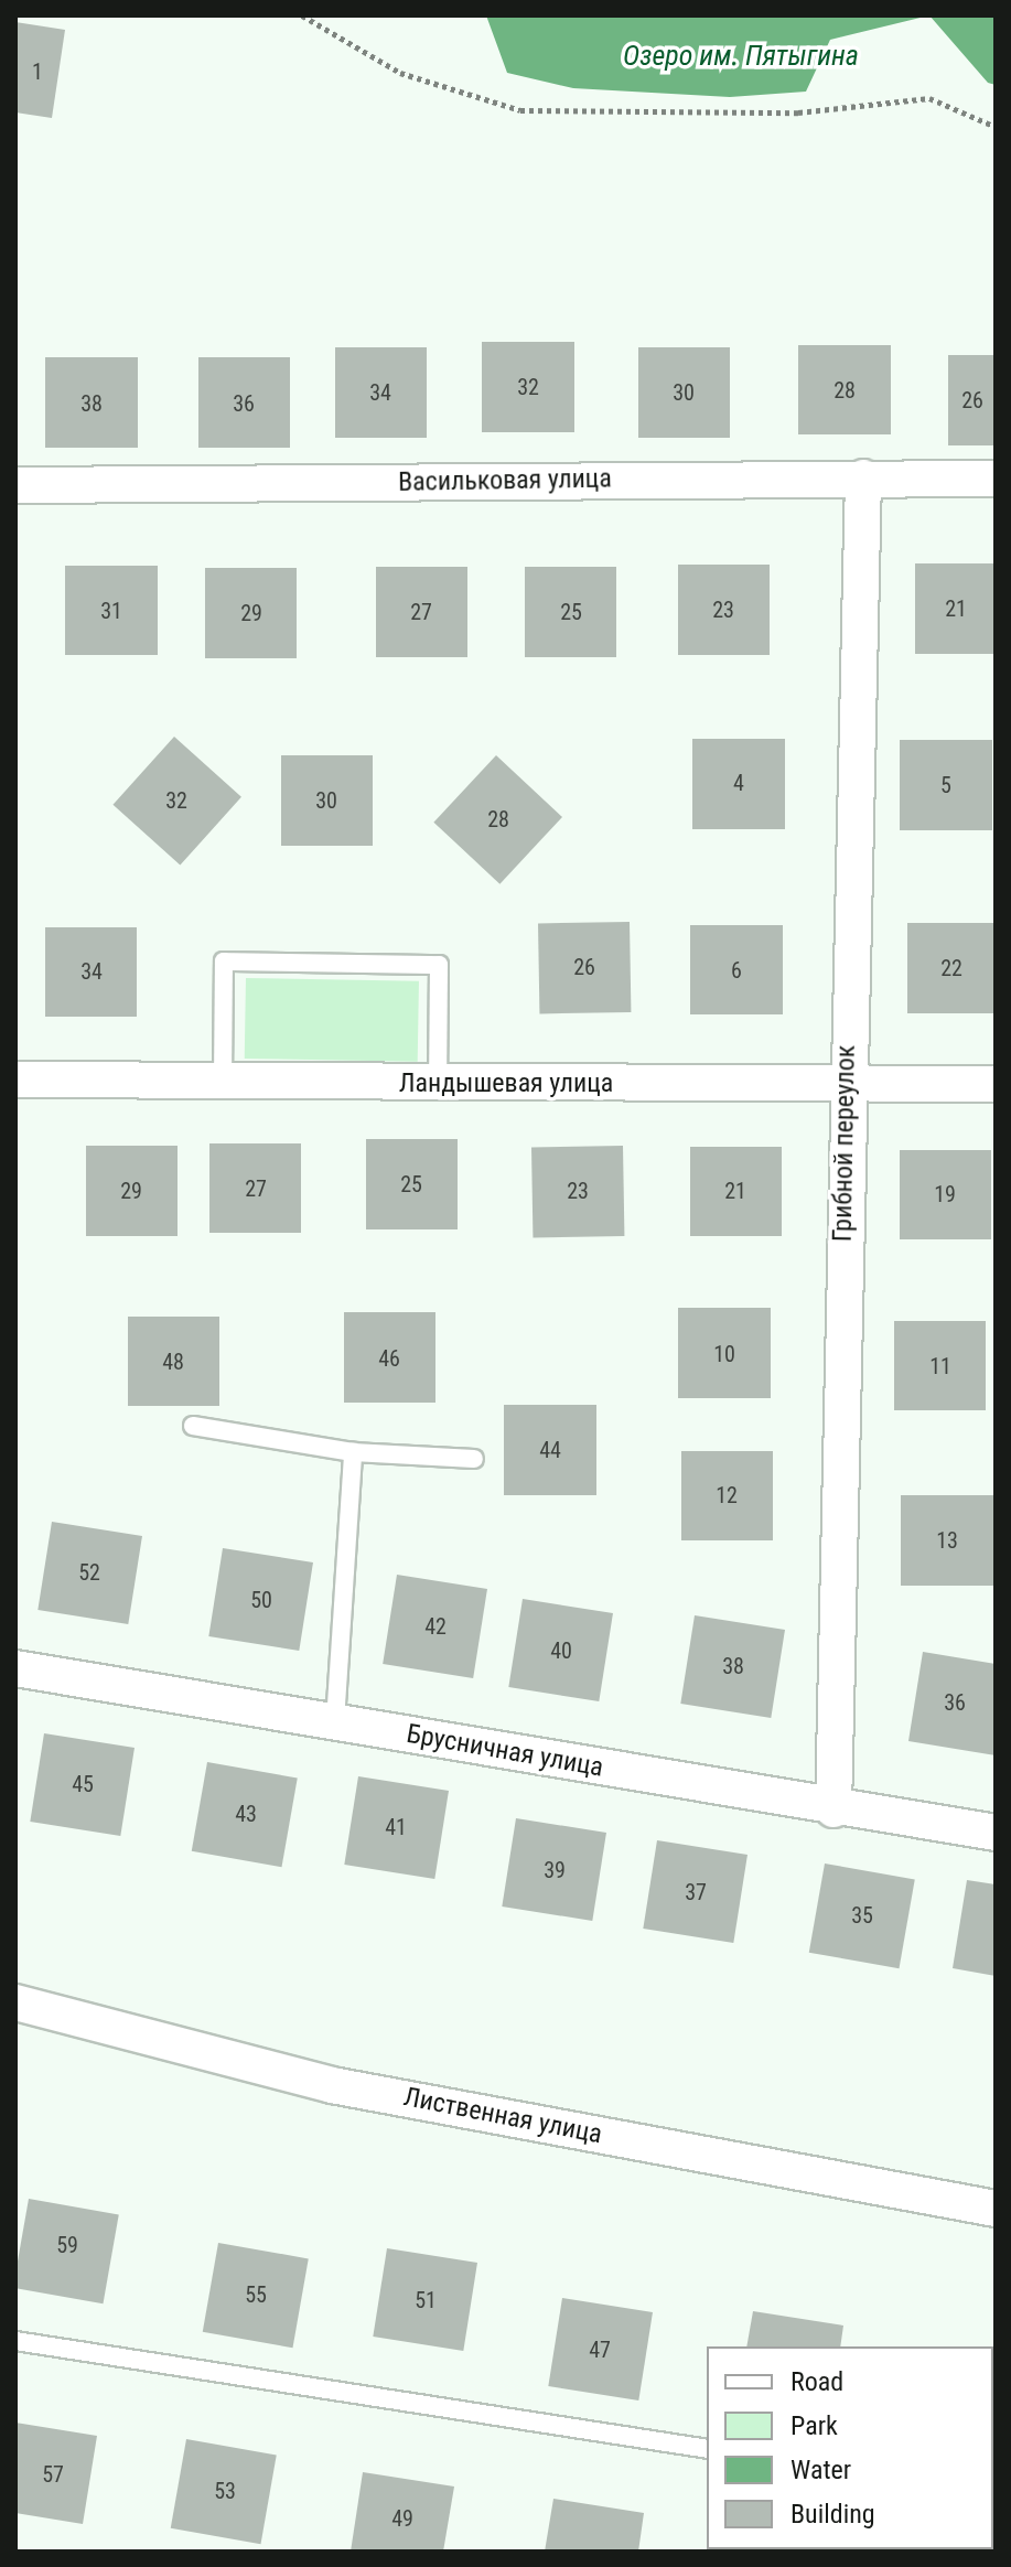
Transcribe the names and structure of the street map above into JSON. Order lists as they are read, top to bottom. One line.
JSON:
{"streets":{"street":["Васильковая улица","Ландышевая улица","Грибной переулок","Брусничная улица","Лиственная улица"]},"crossings":[["Васильковая улица","Грибной переулок"],["Ландышевая улица","Грибной переулок"],["Грибной переулок","Брусничная улица"]],"water":["Озеро им. Пятыгина"],"house_numbers":["1","32","28","34","30","26","38","36","21","23","31","27","25","29","4","5","32","30","28","26","22","6","34","25","27","29","23","21","19","10","46","48","11","44","12","13","52","50","42","40","38","36","45","43","41","39","37","35","59","55","51","47","57","53","49"],"legend":["Road","Park","Water","Building"]}
